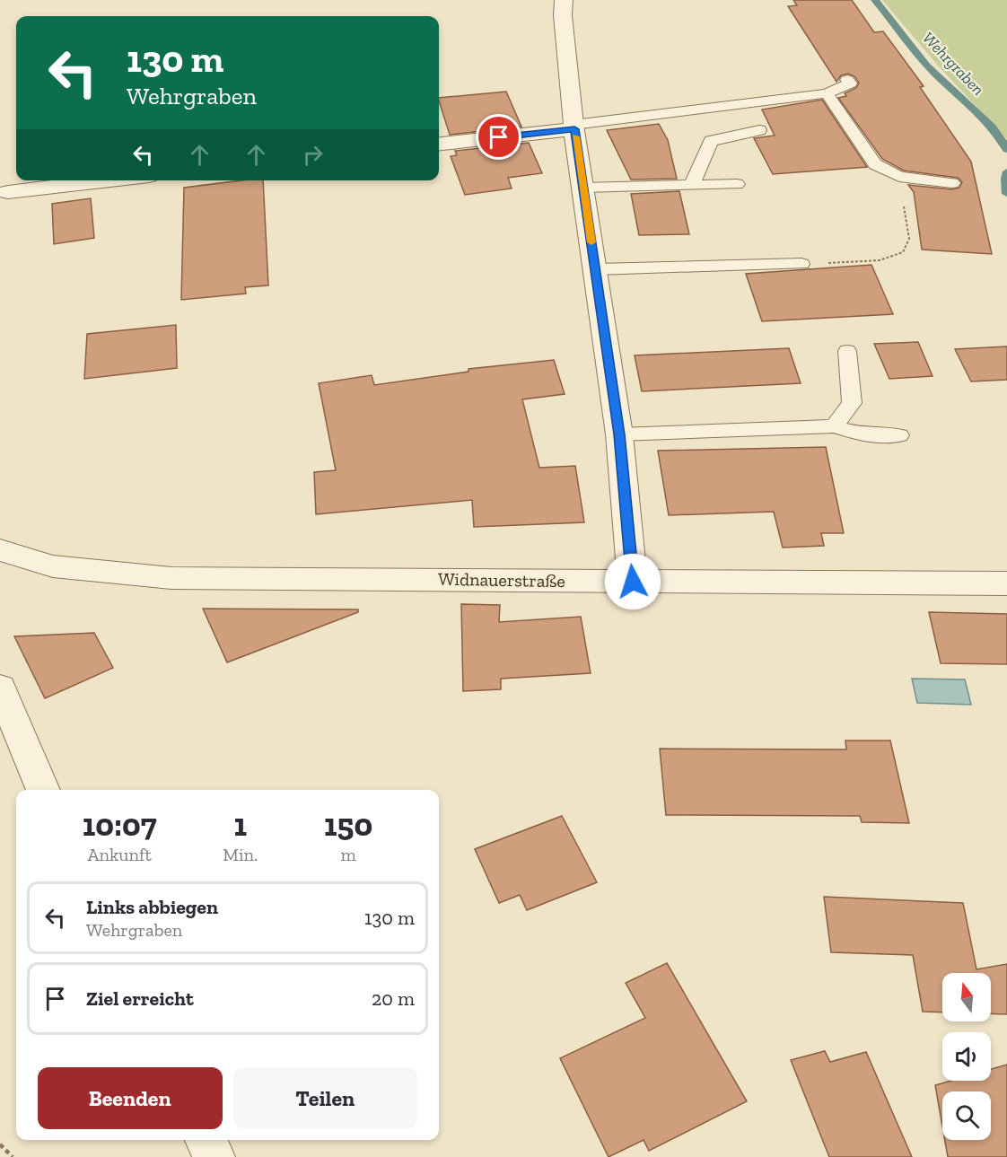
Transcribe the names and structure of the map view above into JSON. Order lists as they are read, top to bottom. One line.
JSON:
{"streets":{"street":["Widnauerstraße"]},"water":["Wehrgraben"],"north":"top","page":{"turn":["130 m","Wehrgraben"],"eta":["10:07","Ankunft","1","Min.","150","m"],"list":[{"name":"Links abbiegen","note":"Wehrgraben","value":"130 m"},{"name":"Ziel erreicht","value":"20 m"}],"buttons":["Beenden","Teilen"]}}
